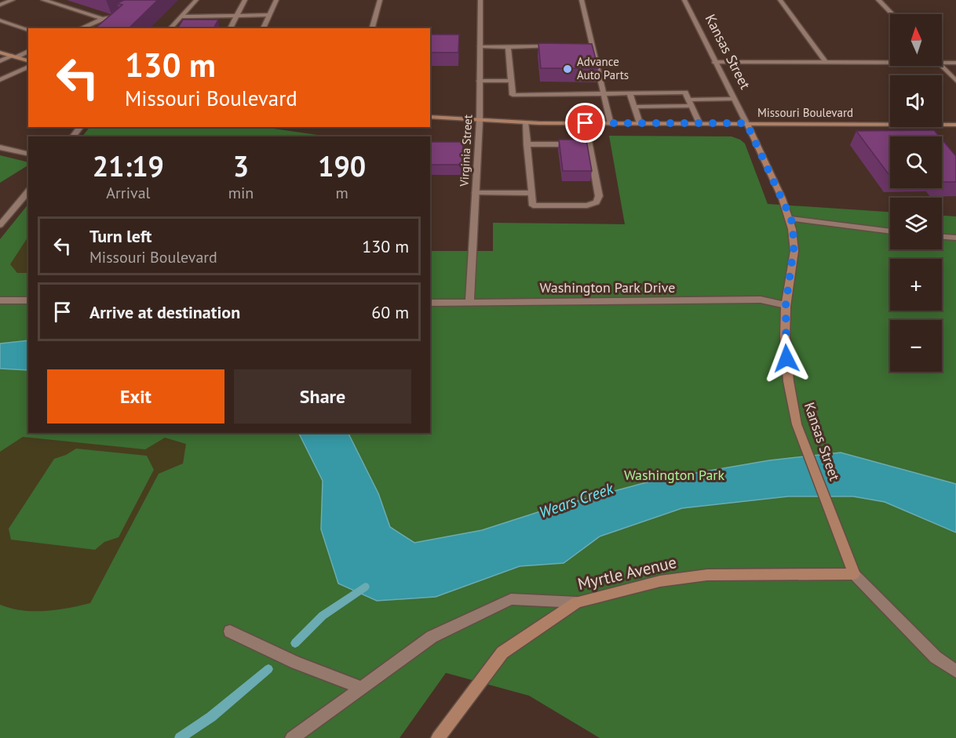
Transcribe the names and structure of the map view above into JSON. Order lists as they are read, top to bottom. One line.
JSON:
{"streets":{"street":["Kansas Street","Missouri Boulevard","Virginia Street","Washington Park Drive","Myrtle Avenue"]},"crossings":[["Kansas Street","Missouri Boulevard"],["Kansas Street","Washington Park Drive"],["Kansas Street","Myrtle Avenue"],["Missouri Boulevard","Virginia Street"],["Virginia Street","Washington Park Drive"]],"water":["Wears Creek"],"parks":["Washington Park"],"places":["Advance Auto Parts"],"north":"top","page":{"map_buttons":["+","−"],"turn":["130 m","Missouri Boulevard"],"eta":["21:19","Arrival","3","min","190","m"],"list":[{"name":"Turn left","note":"Missouri Boulevard","value":"130 m"},{"name":"Arrive at destination","value":"60 m"}],"buttons":["Exit","Share"]}}
